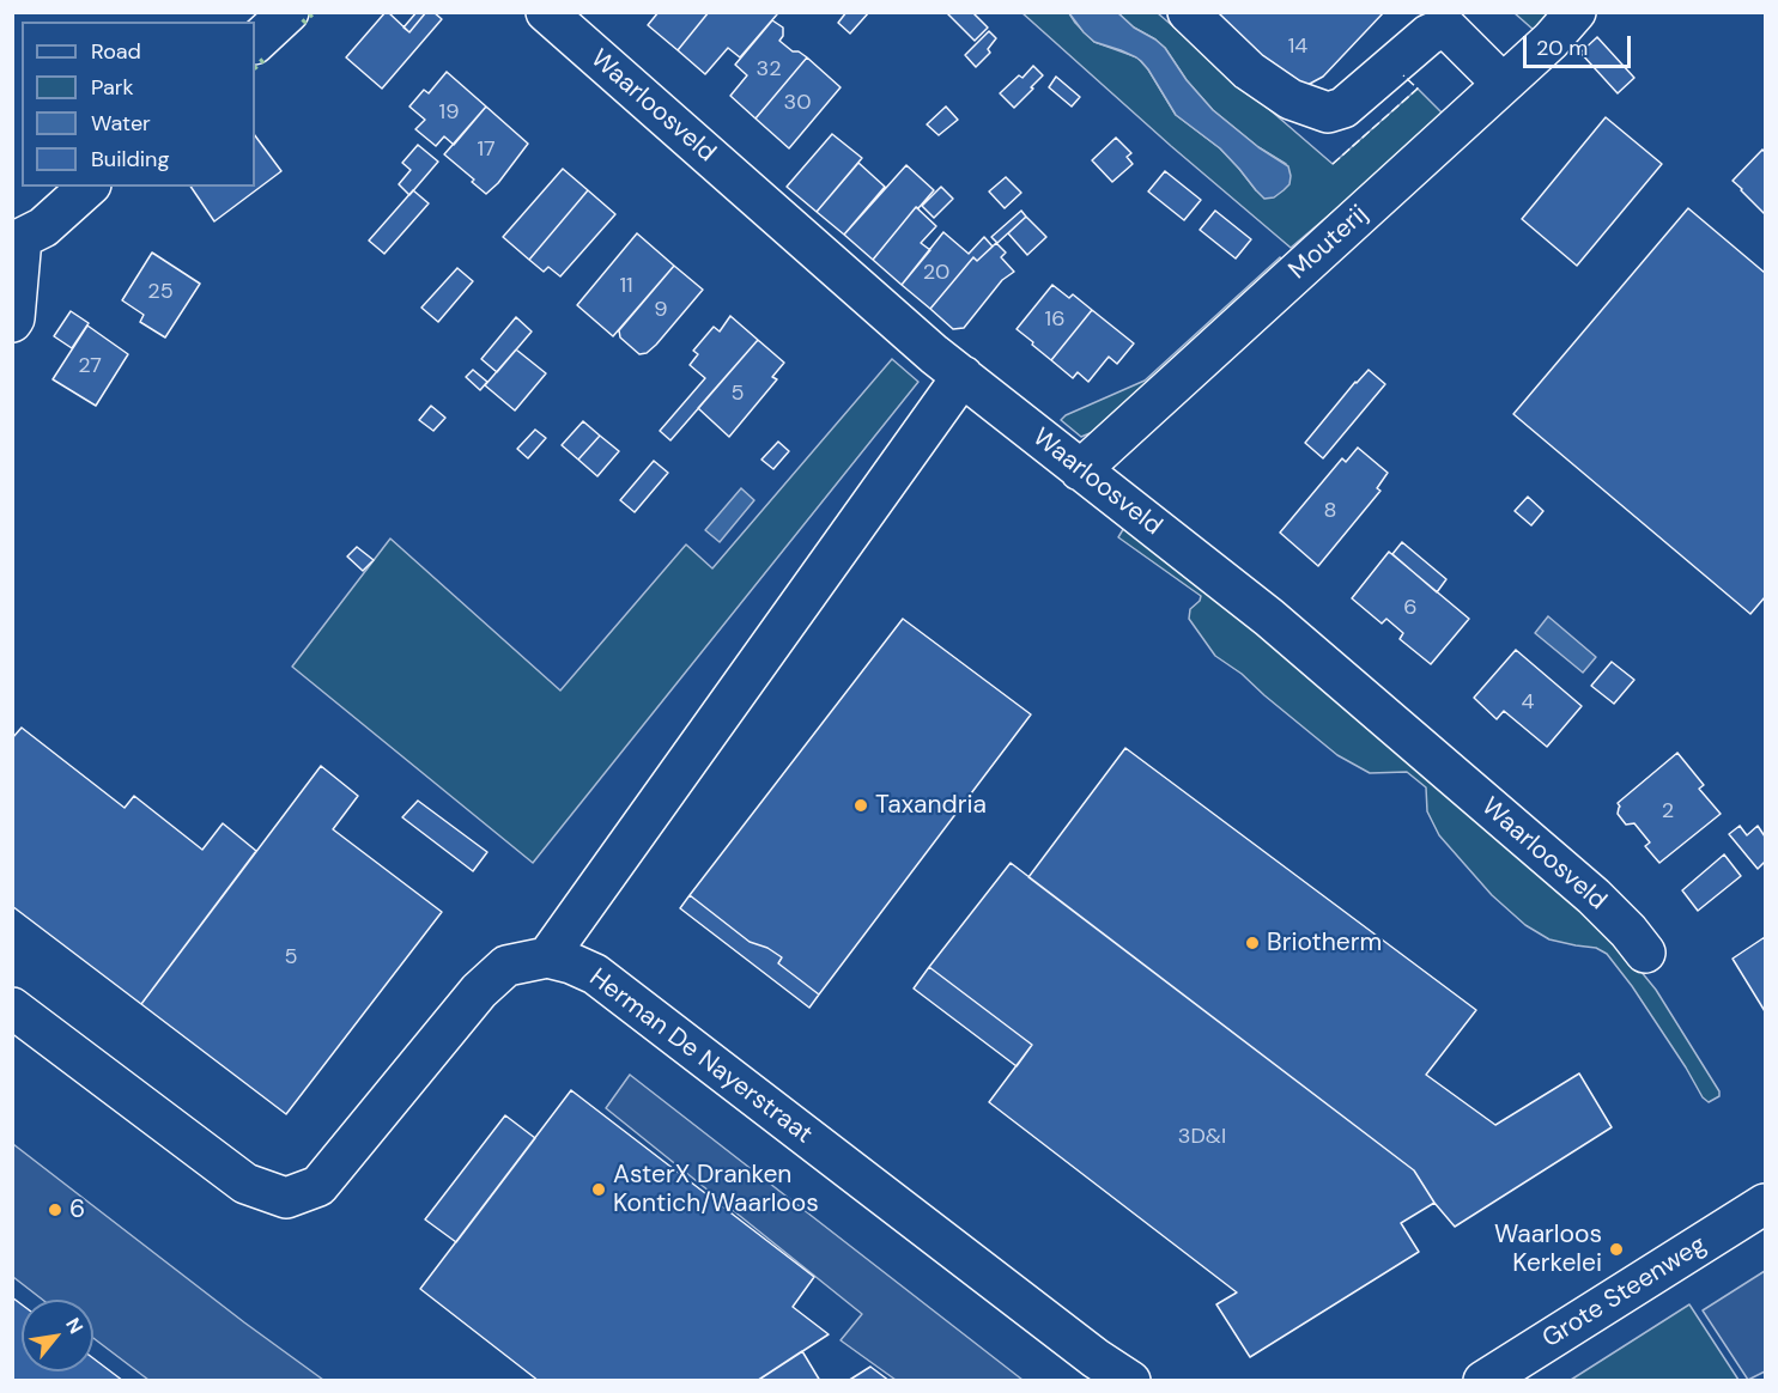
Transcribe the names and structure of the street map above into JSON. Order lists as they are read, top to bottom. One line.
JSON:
{"streets":{"street":["Waarloosveld","Mouterij","Herman De Nayerstraat","Grote Steenweg"]},"crossings":[["Waarloosveld","Mouterij"]],"places":["Taxandria","Briotherm","AsterX Dranken Kontich/Waarloos","6","Waarloos Kerkelei"],"house_numbers":["14","32","30","19","17","20","11","25","9","16","27","5","8","6","4","2","5","3D&I"],"legend":["Road","Park","Water","Building"],"scale_bar":"20 m","north":"top right"}
